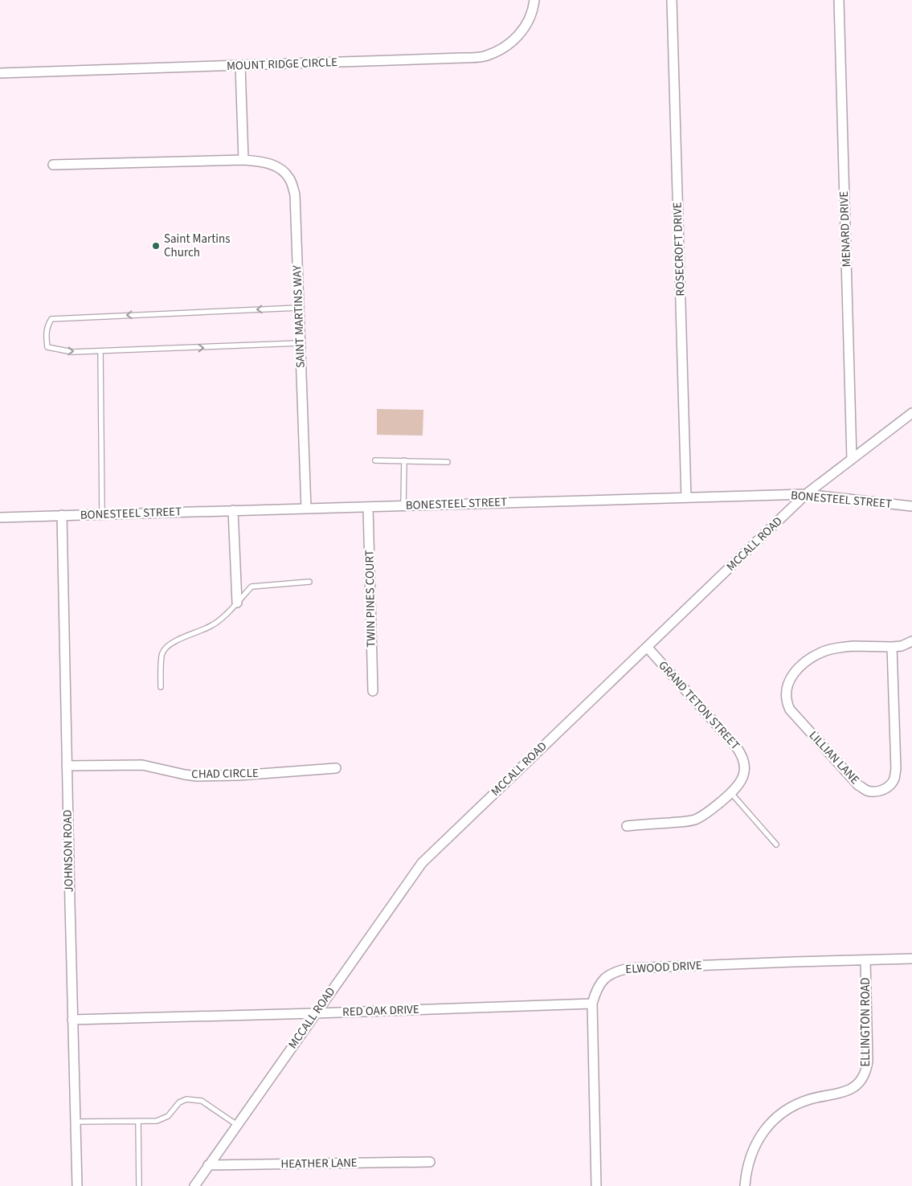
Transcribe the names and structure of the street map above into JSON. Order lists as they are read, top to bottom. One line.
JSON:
{"streets":{"street":["MOUNT RIDGE CIRCLE","MENARD DRIVE","ROSECROFT DRIVE","SAINT MARTINS WAY","BONESTEEL STREET","MCCALL ROAD","TWIN PINES COURT","GRAND TETON STREET","LILLIAN LANE","CHAD CIRCLE","JOHNSON ROAD","ELWOOD DRIVE","RED OAK DRIVE","ELLINGTON ROAD","HEATHER LANE"]},"crossings":[["MENARD DRIVE","MCCALL ROAD"],["ROSECROFT DRIVE","BONESTEEL STREET"],["SAINT MARTINS WAY","BONESTEEL STREET"],["BONESTEEL STREET","MCCALL ROAD"],["BONESTEEL STREET","TWIN PINES COURT"],["BONESTEEL STREET","JOHNSON ROAD"],["MCCALL ROAD","GRAND TETON STREET"],["MCCALL ROAD","RED OAK DRIVE"],["MCCALL ROAD","HEATHER LANE"],["CHAD CIRCLE","JOHNSON ROAD"],["JOHNSON ROAD","RED OAK DRIVE"],["ELWOOD DRIVE","RED OAK DRIVE"],["ELWOOD DRIVE","ELLINGTON ROAD"]],"places":["Saint Martins Church"]}
